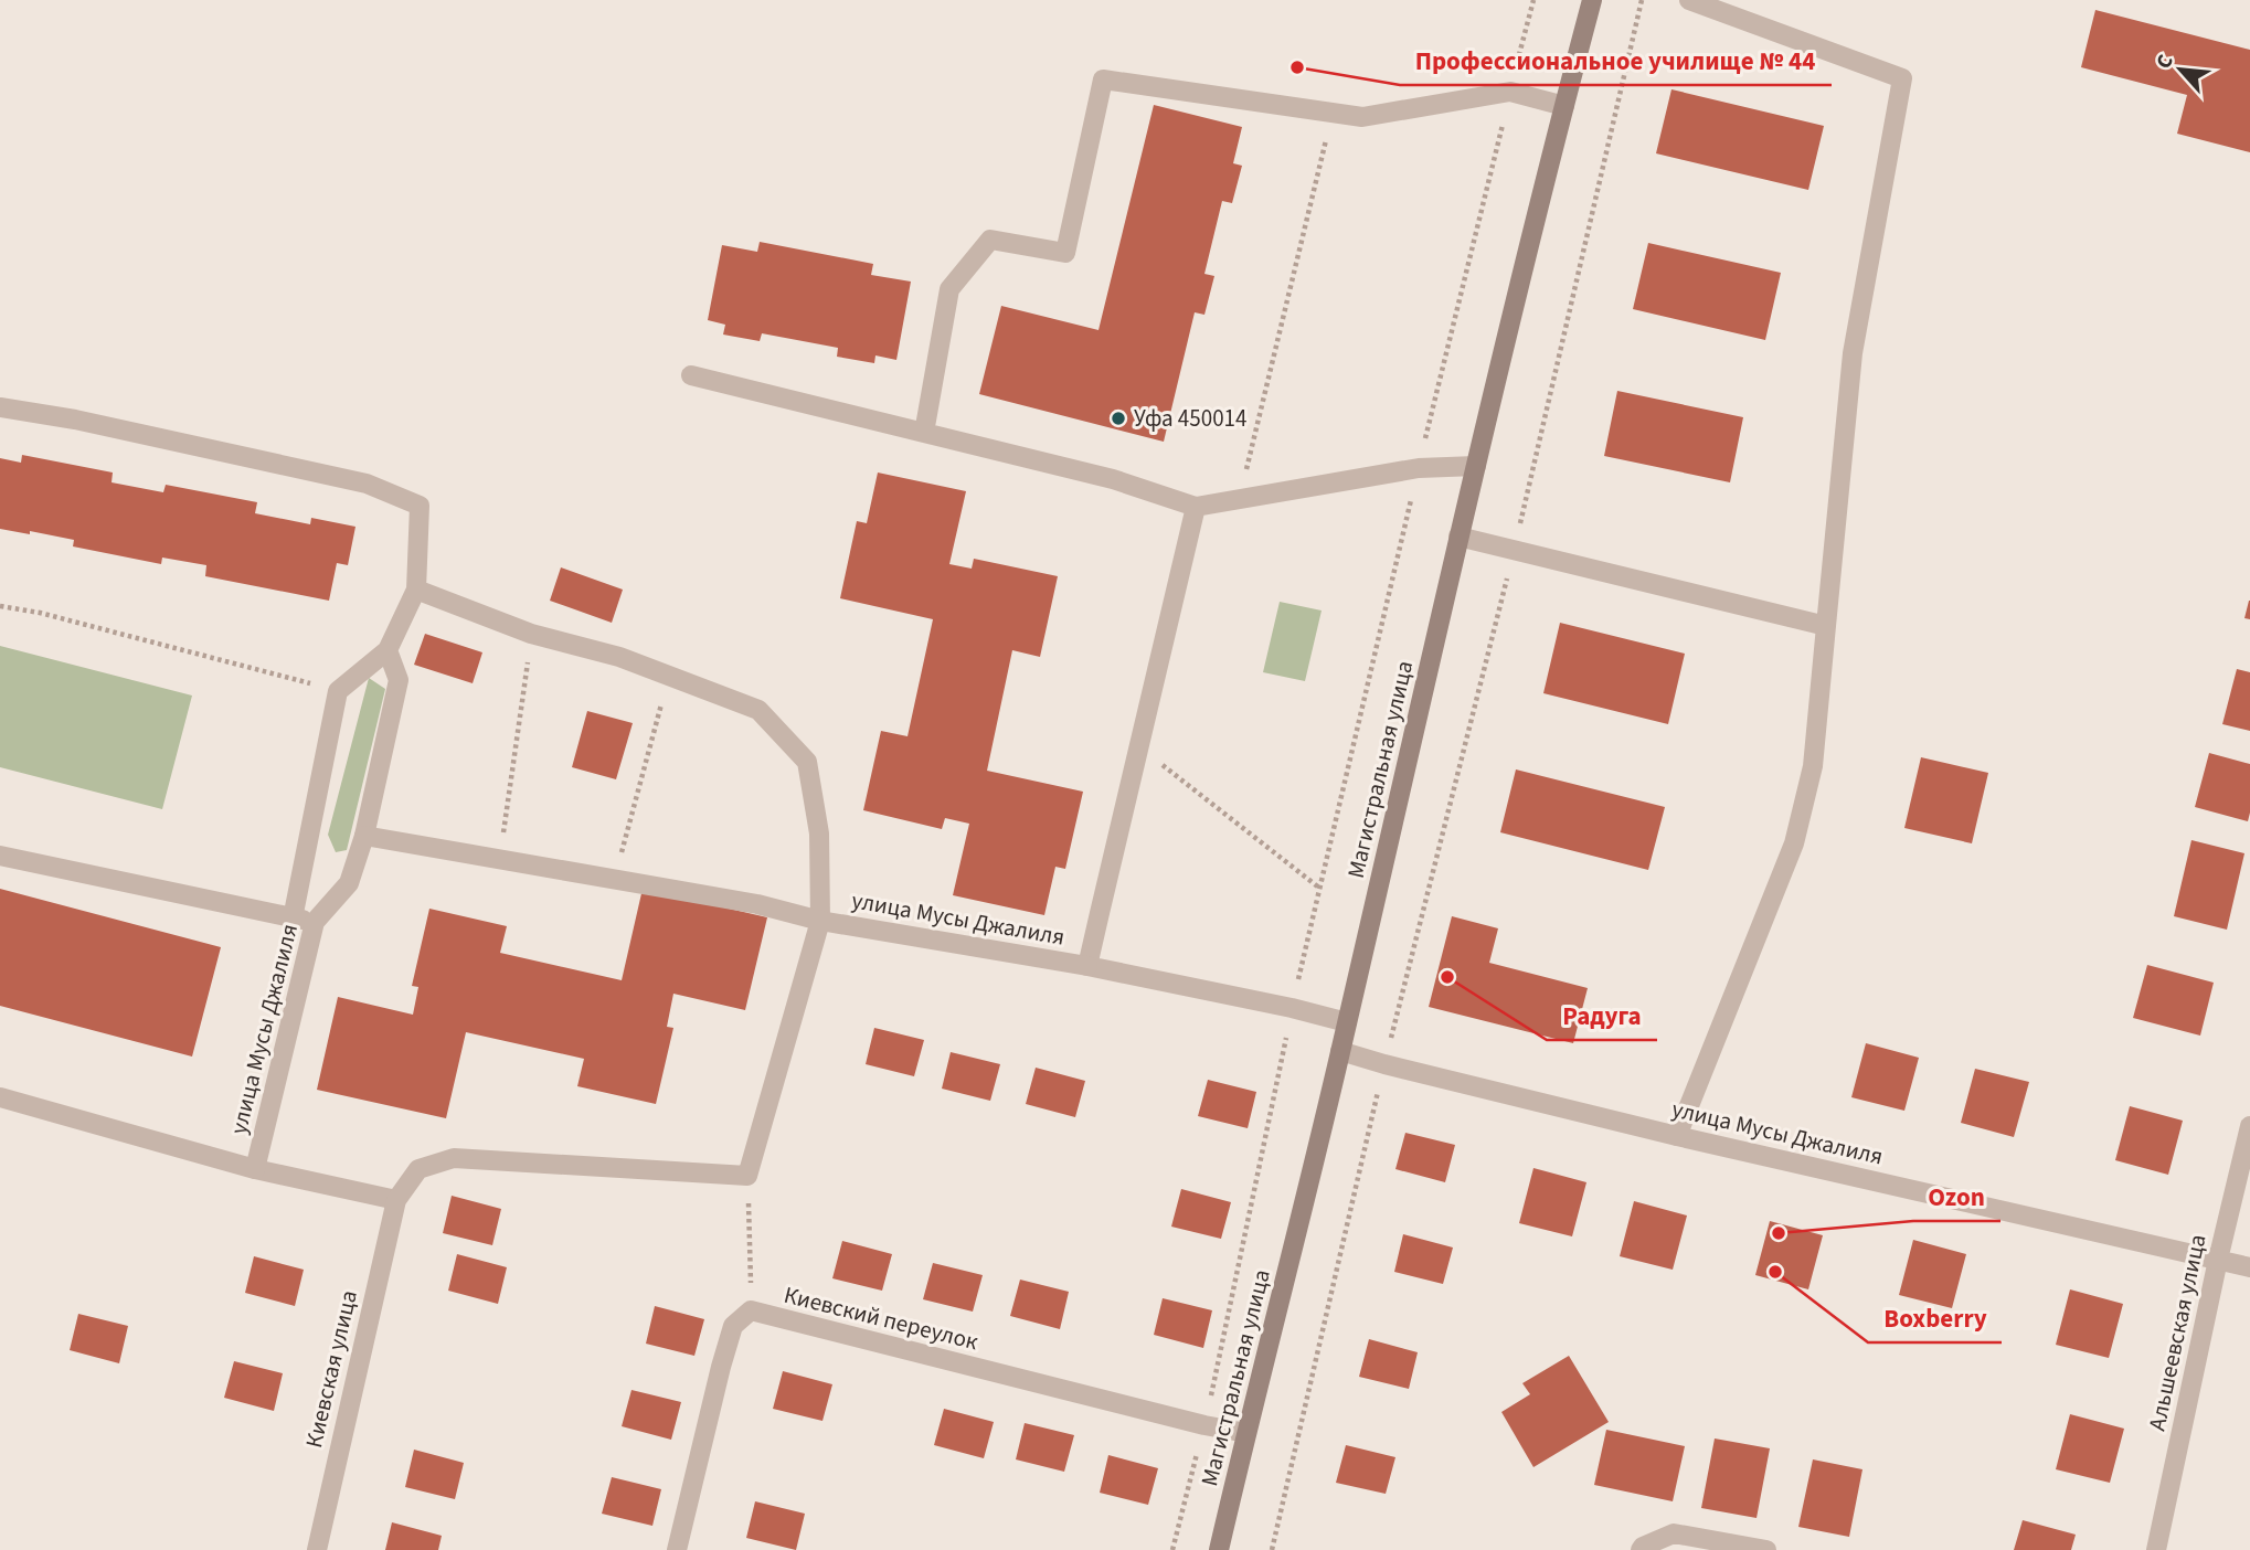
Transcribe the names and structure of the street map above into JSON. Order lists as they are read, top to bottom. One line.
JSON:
{"streets":{"street":["Магистральная улица","улица Мусы Джалиля","Киевский переулок","Альшеевская улица","Киевская улица"]},"crossings":[["Магистральная улица","улица Мусы Джалиля"],["Магистральная улица","Киевский переулок"],["улица Мусы Джалиля","Альшеевская улица"]],"places":["Профессиональное училище № 44","Уфа 450014","Радуга","Ozon","Boxberry"],"north":"top left"}
